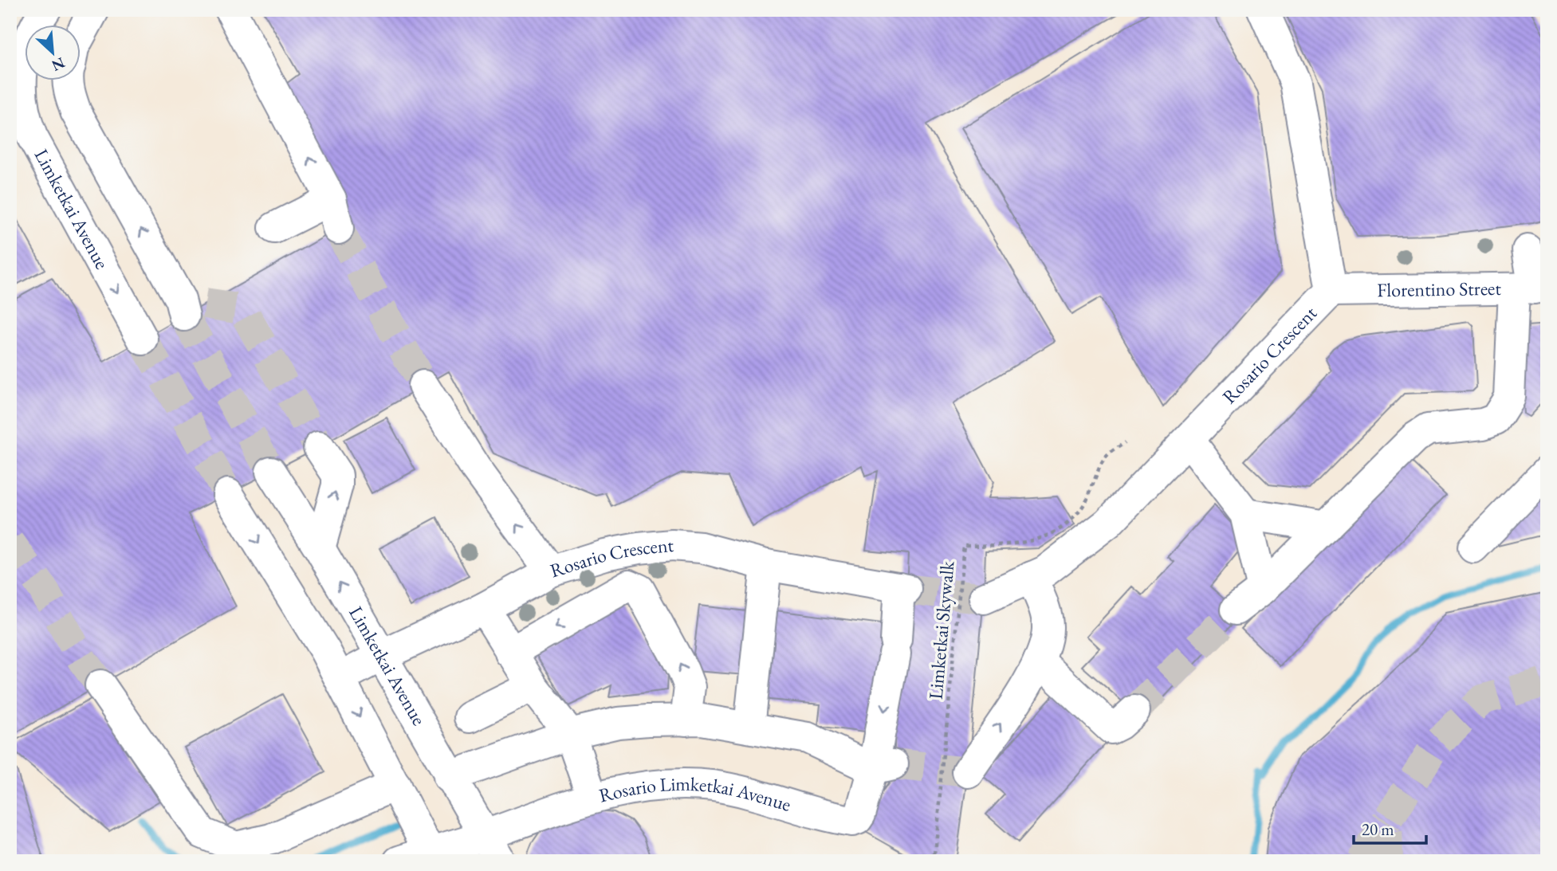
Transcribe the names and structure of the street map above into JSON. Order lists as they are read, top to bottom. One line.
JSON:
{"streets":{"street":["Limketkai Avenue","Florentino Street","Rosario Crescent","Rosario Limketkai Avenue"],"path":["Limketkai Skywalk"]},"crossings":[["Limketkai Avenue","Rosario Crescent"],["Limketkai Avenue","Rosario Limketkai Avenue"],["Florentino Street","Rosario Crescent"],["Rosario Crescent","Rosario Limketkai Avenue"]],"scale_bar":"20 m","north":"bottom right"}
